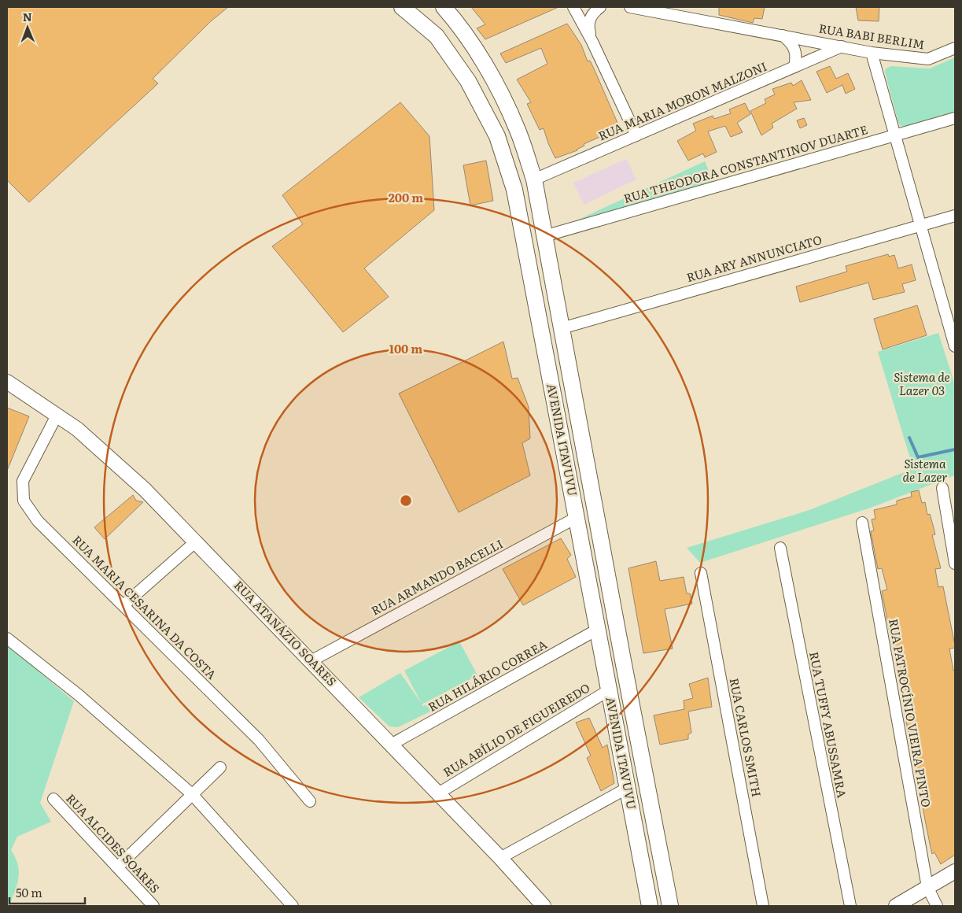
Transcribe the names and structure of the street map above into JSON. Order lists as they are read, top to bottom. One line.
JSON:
{"streets":{"main road":["AVENIDA ITAVUVU"],"street":["RUA BABI BERLIM","RUA MARIA MORON MALZONI","RUA THEODORA CONSTANTINOV DUARTE","RUA ARY ANNUNCIATO","RUA ARMANDO BACELLI","RUA MARIA CESARINA DA COSTA","RUA ATANÁZIO SOARES","RUA HILÁRIO CORREA","RUA PATROCÍNIO VIEIRA PINTO","RUA TUFFY ABUSSAMRA","RUA ABÍLIO DE FIGUEIREDO","RUA CARLOS SMITH","RUA ALCIDES SOARES"]},"crossings":[["RUA BABI BERLIM","RUA MARIA MORON MALZONI"],["RUA MARIA MORON MALZONI","AVENIDA ITAVUVU"],["RUA THEODORA CONSTANTINOV DUARTE","AVENIDA ITAVUVU"],["RUA ARY ANNUNCIATO","AVENIDA ITAVUVU"],["AVENIDA ITAVUVU","RUA ARMANDO BACELLI"],["AVENIDA ITAVUVU","RUA HILÁRIO CORREA"],["AVENIDA ITAVUVU","RUA ABÍLIO DE FIGUEIREDO"],["RUA ARMANDO BACELLI","RUA ATANÁZIO SOARES"],["RUA MARIA CESARINA DA COSTA","RUA ATANÁZIO SOARES"],["RUA ATANÁZIO SOARES","RUA HILÁRIO CORREA"],["RUA ATANÁZIO SOARES","RUA ABÍLIO DE FIGUEIREDO"]],"parks":["Sistema de Lazer 03","Sistema de Lazer"],"scale_bar":"50 m","north":"top","rings":["200 m","100 m"]}
